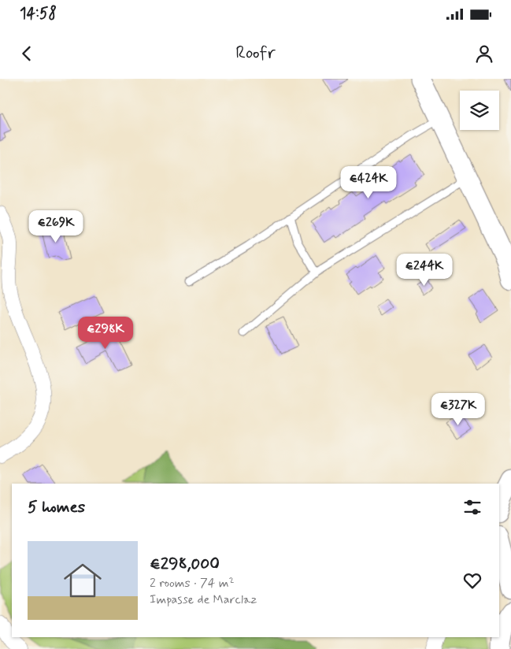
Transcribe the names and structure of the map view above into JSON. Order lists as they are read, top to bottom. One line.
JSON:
{"page":{"status":"14:58","header":"Roofr","price":["€424K","€269K","€244K","€298K","€327K"],"heading":"5 homes","list":[{"name":"€298,000","note":"2 rooms · 74 m² · Impasse de Marclaz"}]}}
